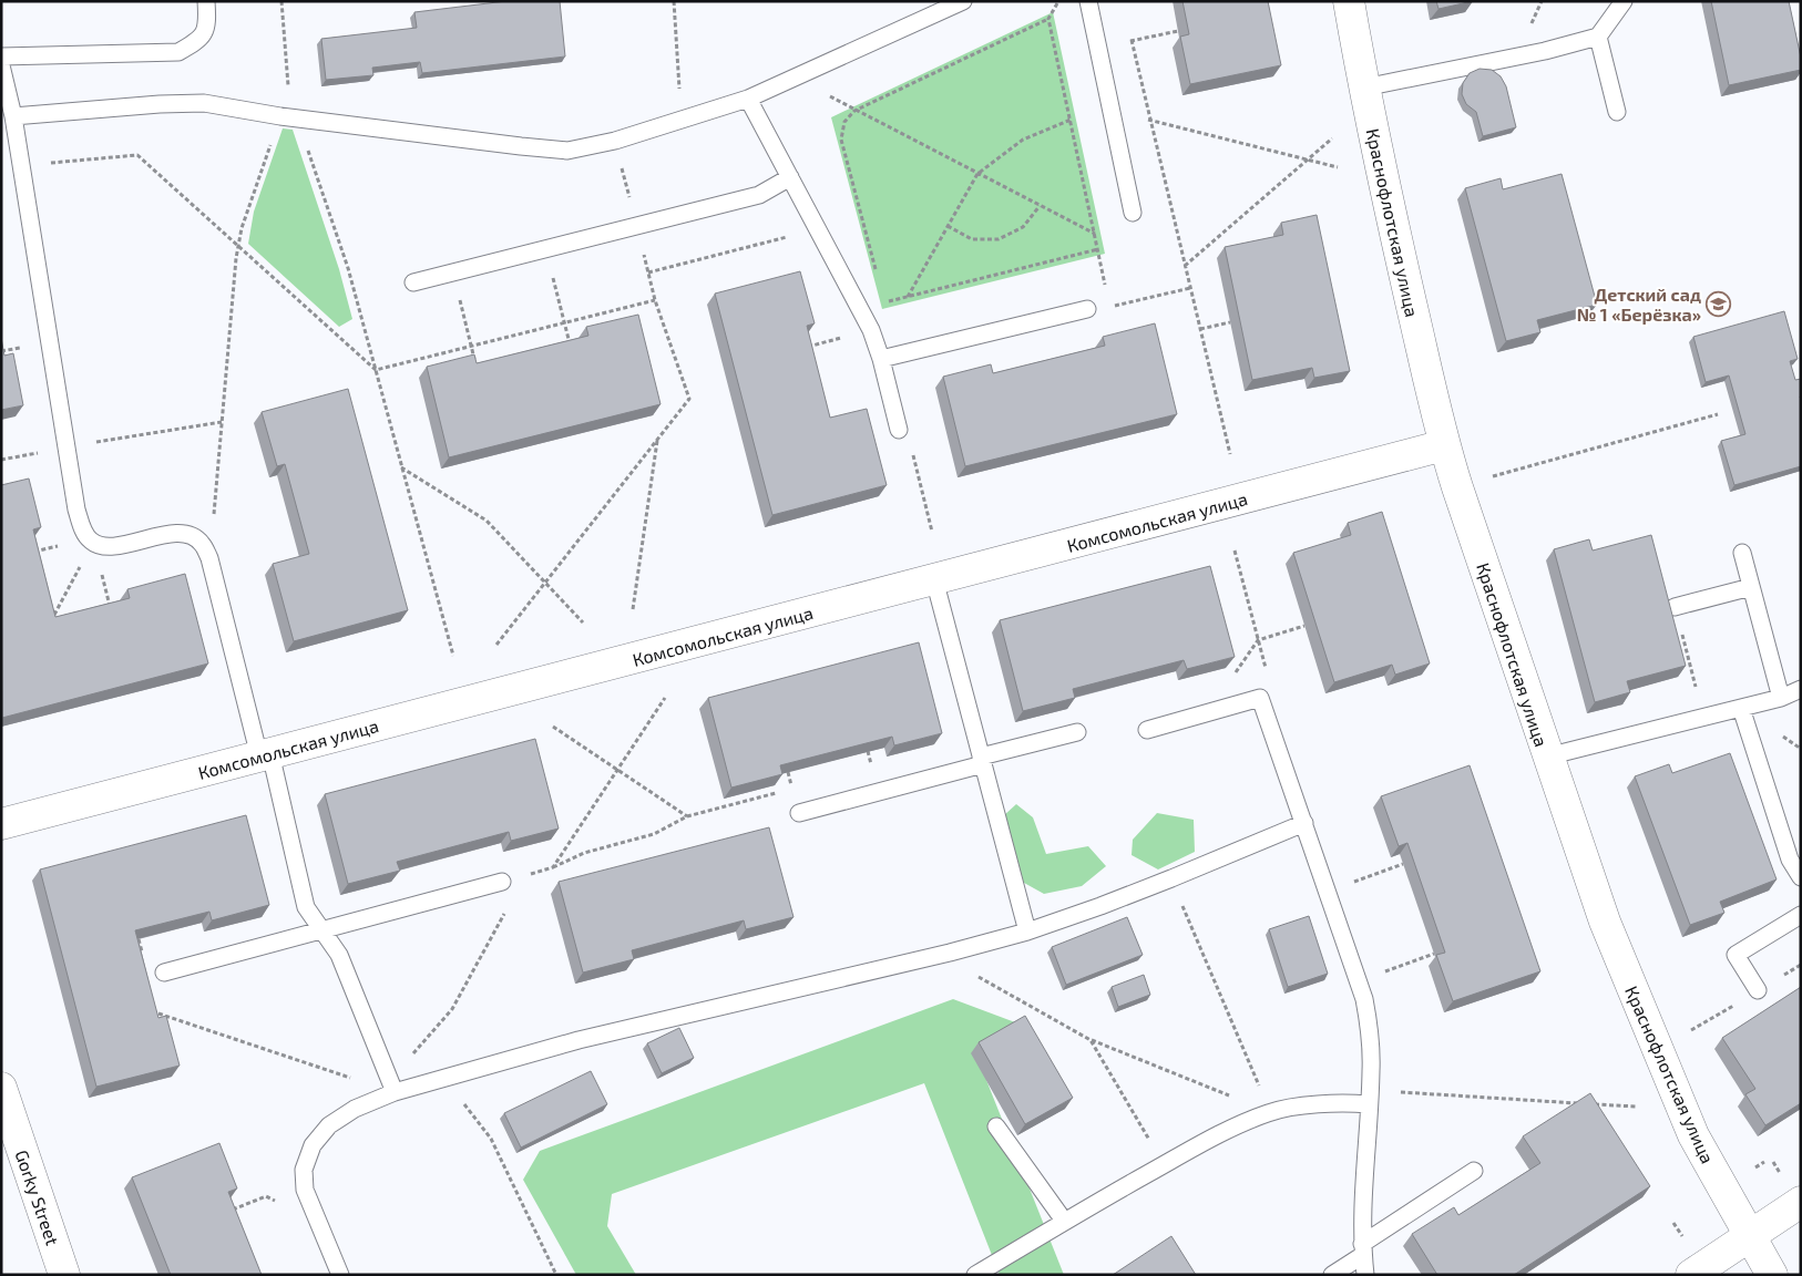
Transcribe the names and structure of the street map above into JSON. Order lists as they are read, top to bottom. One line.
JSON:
{"streets":{"street":["Краснофлотская улица","Комсомольская улица","Gorky Street"]},"crossings":[["Краснофлотская улица","Комсомольская улица"]],"places":{"school or university":["Детский сад № 1 «Берёзка»"]}}
